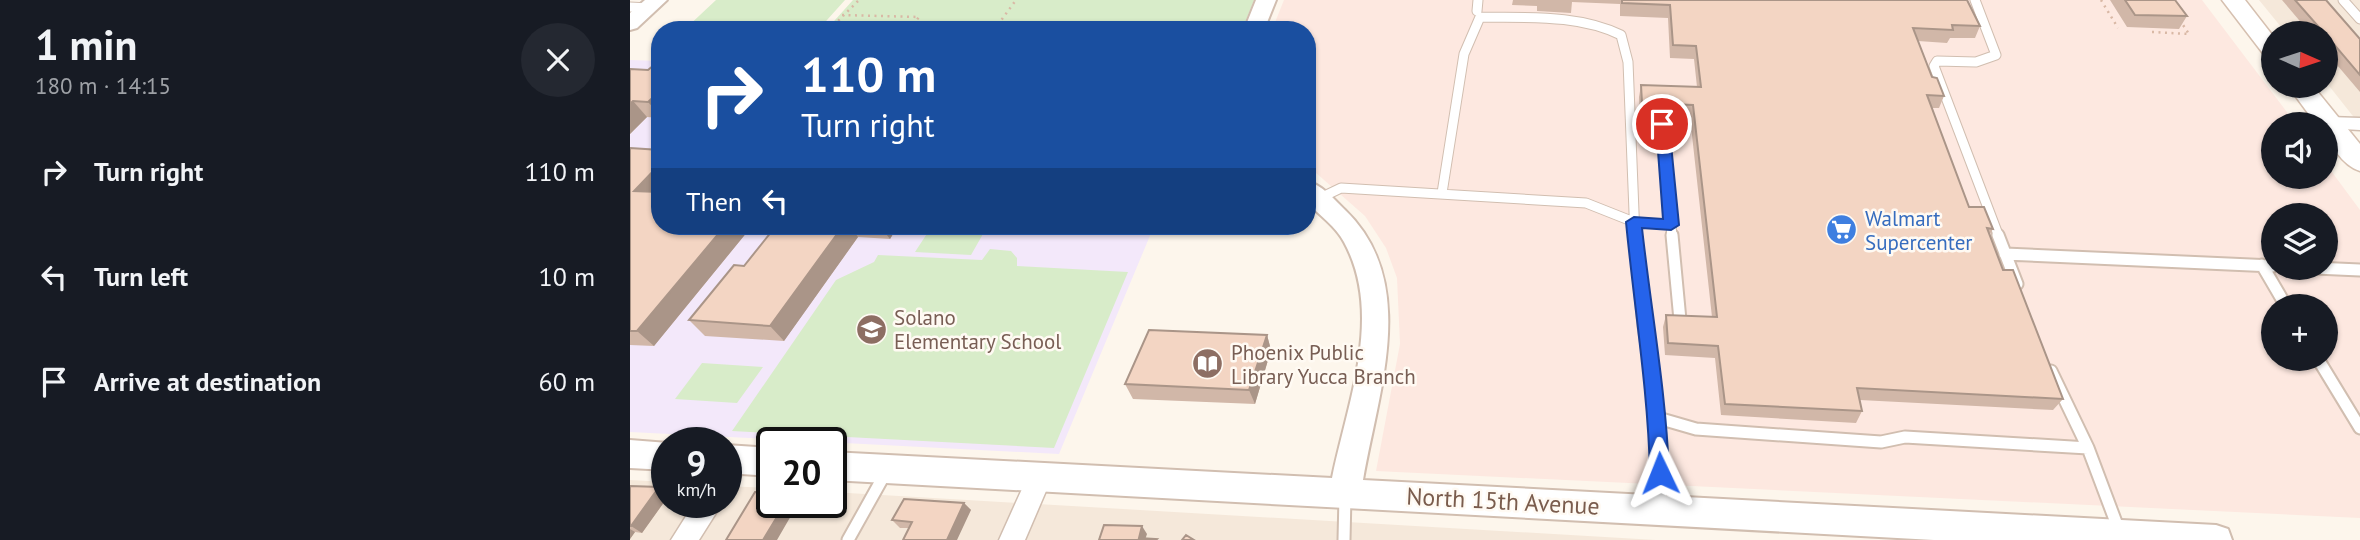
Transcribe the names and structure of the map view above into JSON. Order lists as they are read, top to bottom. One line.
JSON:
{"streets":{"street":["North 15th Avenue"]},"places":{"supermarket":["Walmart Supercenter"],"school or university":["Solano Elementary School"],"library":["Phoenix Public Library Yucca Branch"]},"north":"right","page":{"heading":["1 min","180 m · 14:15"],"map_buttons":"+","turn":["110 m","Turn right"],"list":[{"name":"Turn right","value":"110 m"},{"name":"Turn left","value":"10 m"},{"name":"Arrive at destination","value":"60 m"}],"then":"Then","speed":"9 km/h","limit":"20"}}
